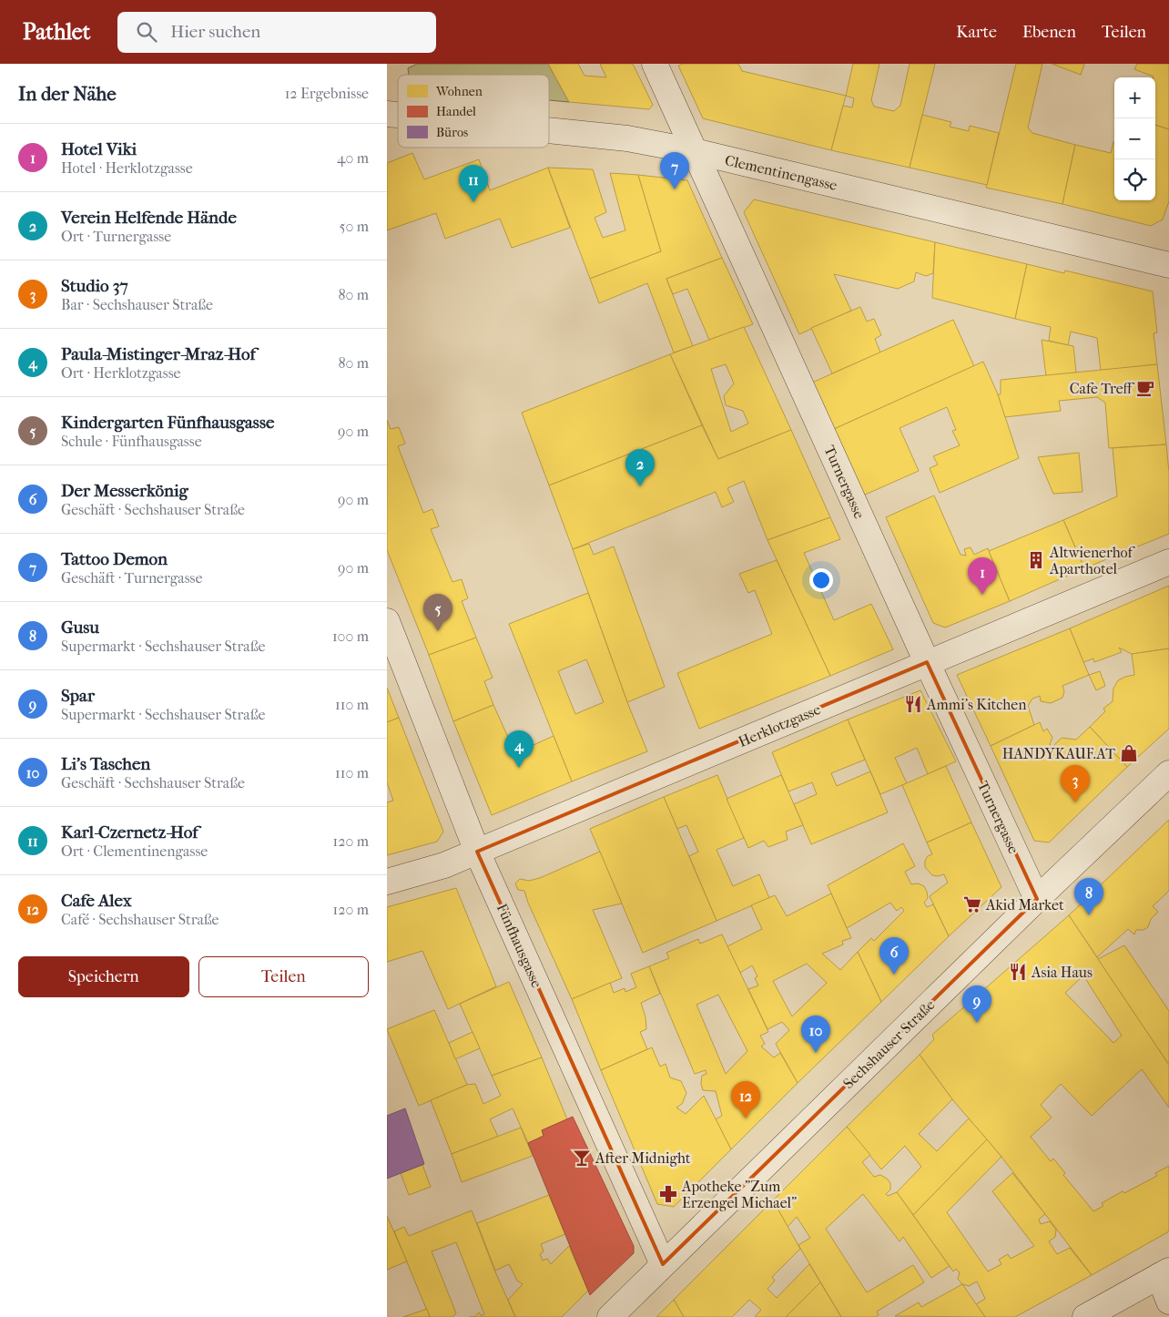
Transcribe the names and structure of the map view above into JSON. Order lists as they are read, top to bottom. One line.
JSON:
{"streets":{"street":["Clementinengasse","Turnergasse","Herklotzgasse","Fünfhausgasse","Sechshauser Straße"]},"crossings":[["Clementinengasse","Turnergasse"],["Turnergasse","Herklotzgasse"],["Turnergasse","Sechshauser Straße"],["Herklotzgasse","Fünfhausgasse"],["Fünfhausgasse","Sechshauser Straße"]],"places":{"cafe":["Cafe Treff"],"building":["Altwienerhof Aparthotel"],"restaurant":["Ammi's Kitchen","Asia Haus"],"shop":["HANDYKAUF.AT"],"supermarket":["Akid Market"],"bar":["After Midnight"],"pharmacy":["Apotheke \"Zum Erzengel Michael\""]},"legend":["Wohnen","Handel","Büros"],"page":{"header":"Pathlet","search":"Hier suchen","nav":["Karte","Ebenen","Teilen"],"heading":["In der Nähe","12 Ergebnisse"],"map_buttons":["+","−"],"list":[{"mark":"1","name":"Hotel Viki","note":"Hotel · Herklotzgasse","value":"40 m"},{"mark":"2","name":"Verein Helfende Hände","note":"Ort · Turnergasse","value":"50 m"},{"mark":"3","name":"Studio 37","note":"Bar · Sechshauser Straße","value":"80 m"},{"mark":"4","name":"Paula-Mistinger-Mraz-Hof","note":"Ort · Herklotzgasse","value":"80 m"},{"mark":"5","name":"Kindergarten Fünfhausgasse","note":"Schule · Fünfhausgasse","value":"90 m"},{"mark":"6","name":"Der Messerkönig","note":"Geschäft · Sechshauser Straße","value":"90 m"},{"mark":"7","name":"Tattoo Demon","note":"Geschäft · Turnergasse","value":"90 m"},{"mark":"8","name":"Gusu","note":"Supermarkt · Sechshauser Straße","value":"100 m"},{"mark":"9","name":"Spar","note":"Supermarkt · Sechshauser Straße","value":"110 m"},{"mark":"10","name":"Li's Taschen","note":"Geschäft · Sechshauser Straße","value":"110 m"},{"mark":"11","name":"Karl-Czernetz-Hof","note":"Ort · Clementinengasse","value":"120 m"},{"mark":"12","name":"Cafe Alex","note":"Café · Sechshauser Straße","value":"120 m"}],"pins":["7","11","2","1","5","4","3","8","6","9","10","12"],"buttons":["Speichern","Teilen"]}}
